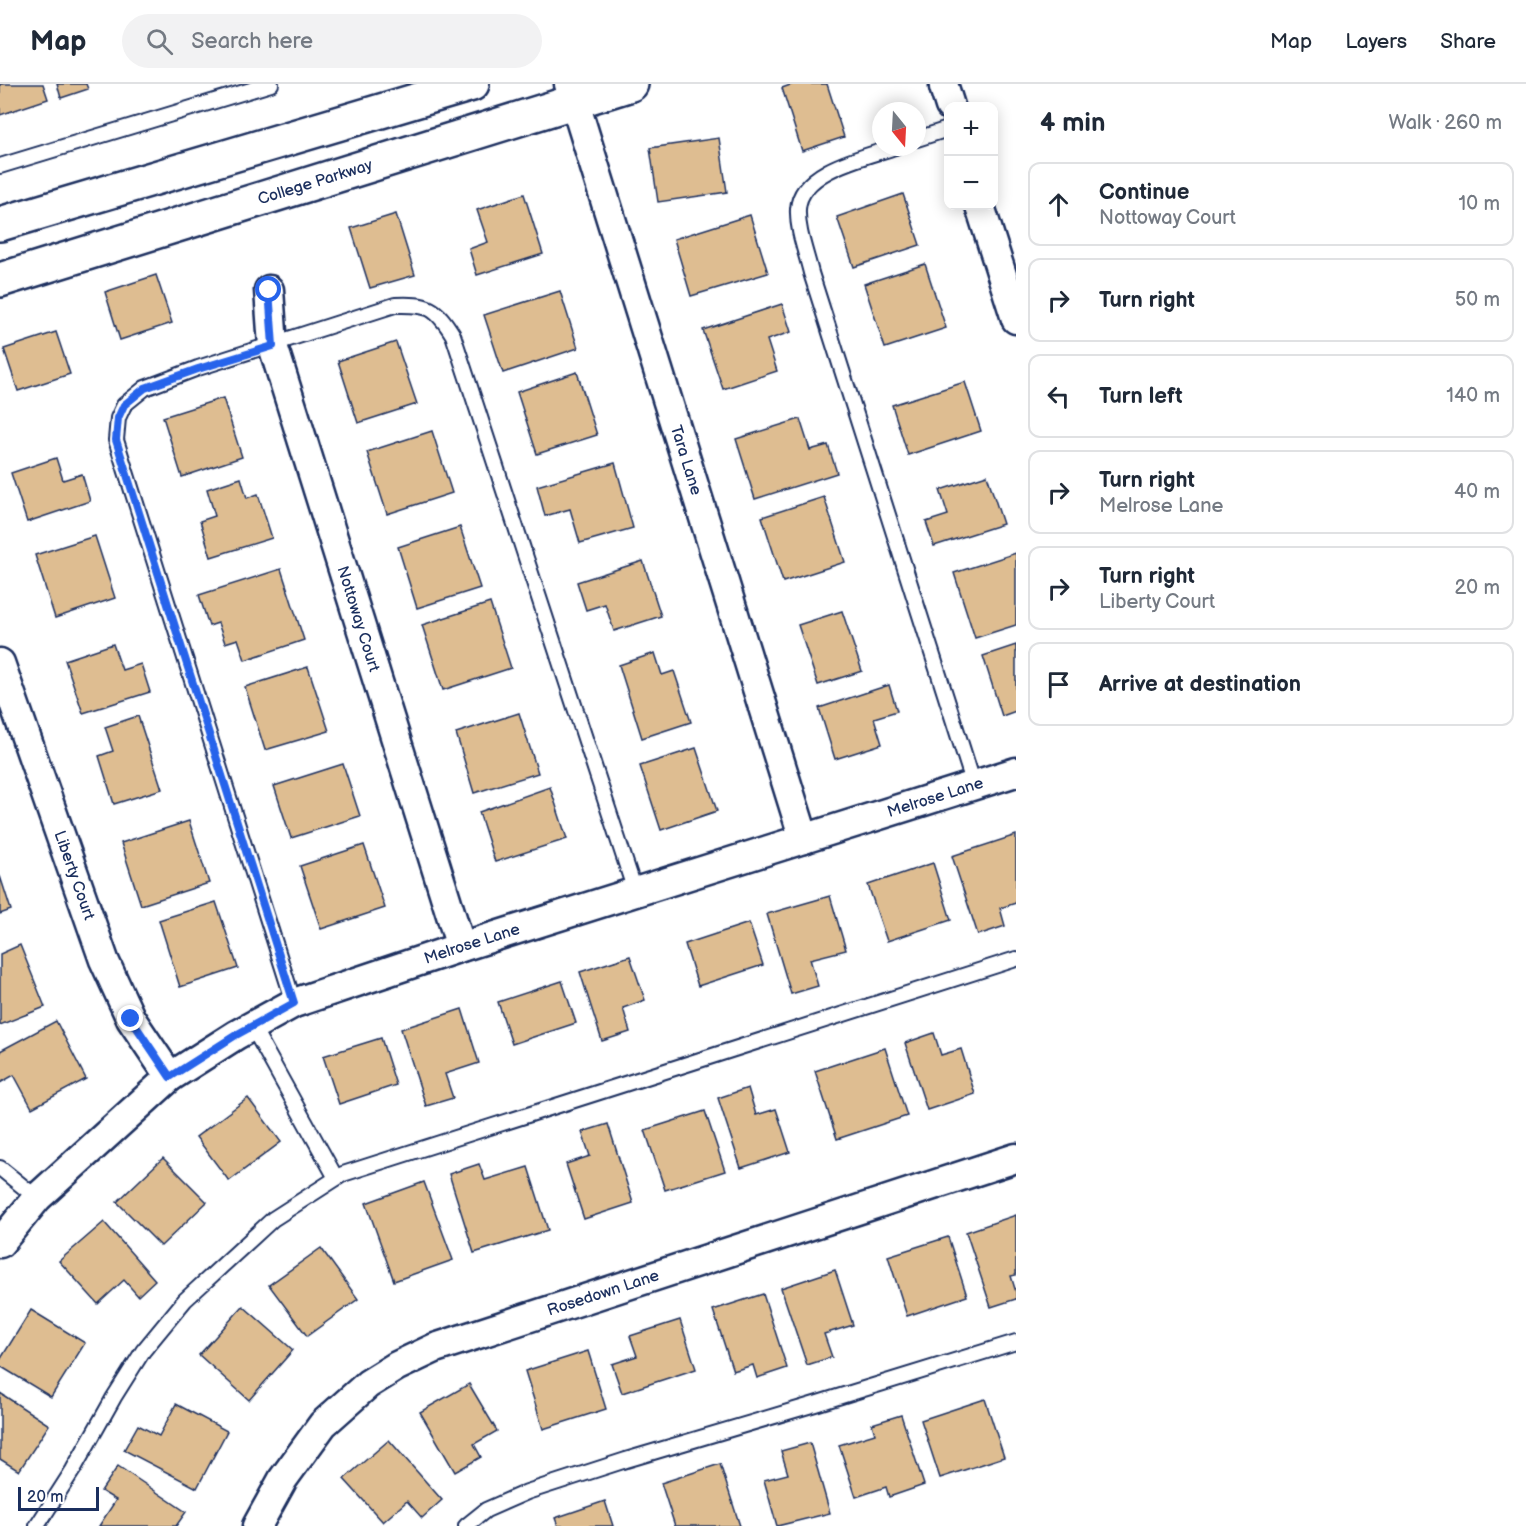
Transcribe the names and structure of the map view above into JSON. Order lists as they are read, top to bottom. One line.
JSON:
{"streets":{"main road":["College Parkway"],"street":["Tara Lane","Nottoway Court","Melrose Lane","Liberty Court","Rosedown Lane"]},"crossings":[["College Parkway","Tara Lane"],["Tara Lane","Melrose Lane"],["Nottoway Court","Melrose Lane"],["Melrose Lane","Liberty Court"]],"scale_bar":"20 m","north":"bottom","page":{"header":"Map","search":"Search here","nav":["Map","Layers","Share"],"heading":["4 min","Walk · 260 m"],"map_buttons":["+","−"],"list":[["Continue","Nottoway Court","10 m"],["Turn right","50 m"],["Turn left","140 m"],["Turn right","Melrose Lane","40 m"],["Turn right","Liberty Court","20 m"],"Arrive at destination"],"scale":"20 m"}}
